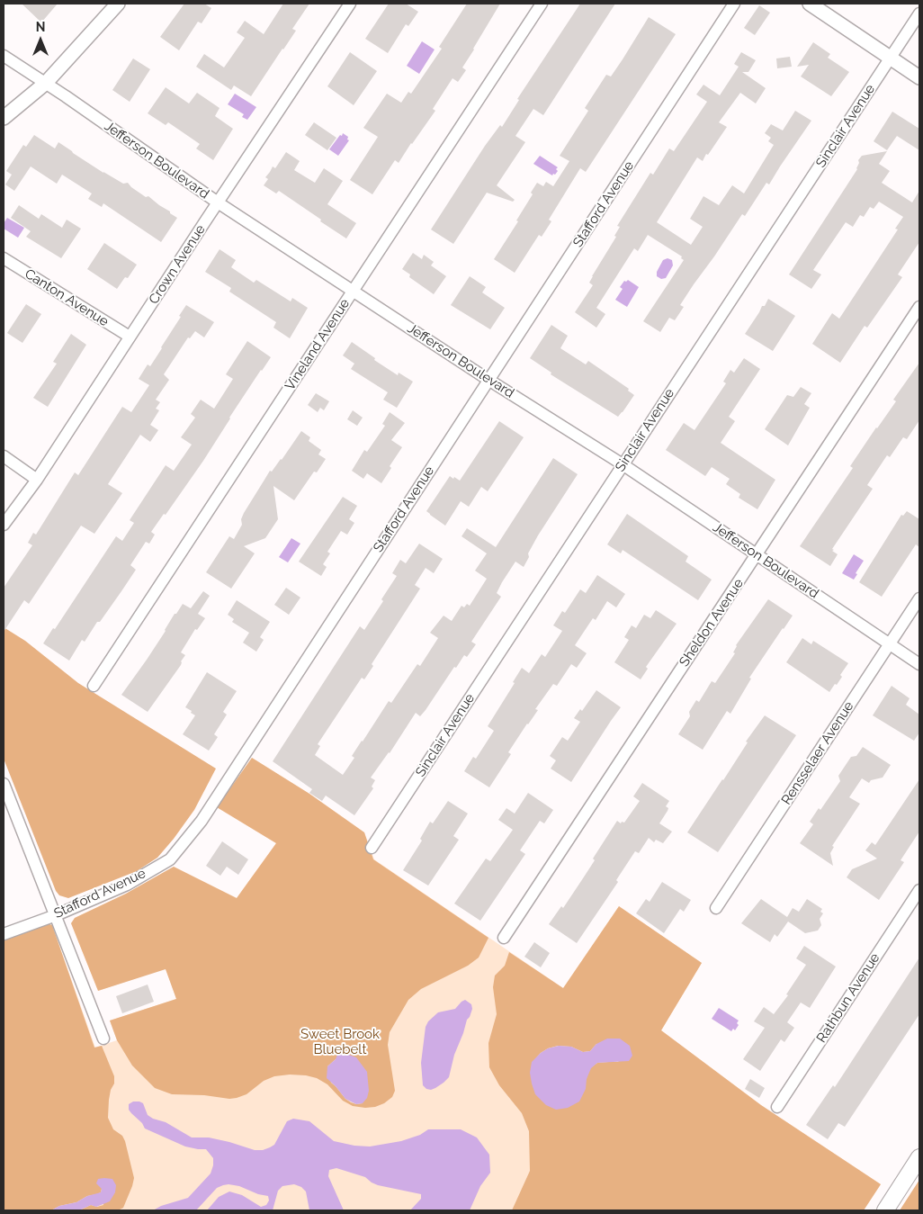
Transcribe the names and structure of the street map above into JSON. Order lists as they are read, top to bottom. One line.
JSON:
{"streets":{"street":["Sinclair Avenue","Jefferson Boulevard","Stafford Avenue","Crown Avenue","Canton Avenue","Vineland Avenue","Sheldon Avenue","Rensselaer Avenue","Rathbun Avenue"]},"crossings":[["Sinclair Avenue","Jefferson Boulevard"],["Jefferson Boulevard","Stafford Avenue"],["Jefferson Boulevard","Crown Avenue"],["Jefferson Boulevard","Vineland Avenue"],["Jefferson Boulevard","Sheldon Avenue"],["Jefferson Boulevard","Rensselaer Avenue"],["Crown Avenue","Canton Avenue"]],"parks":["Sweet Brook Bluebelt"],"north":"top"}
